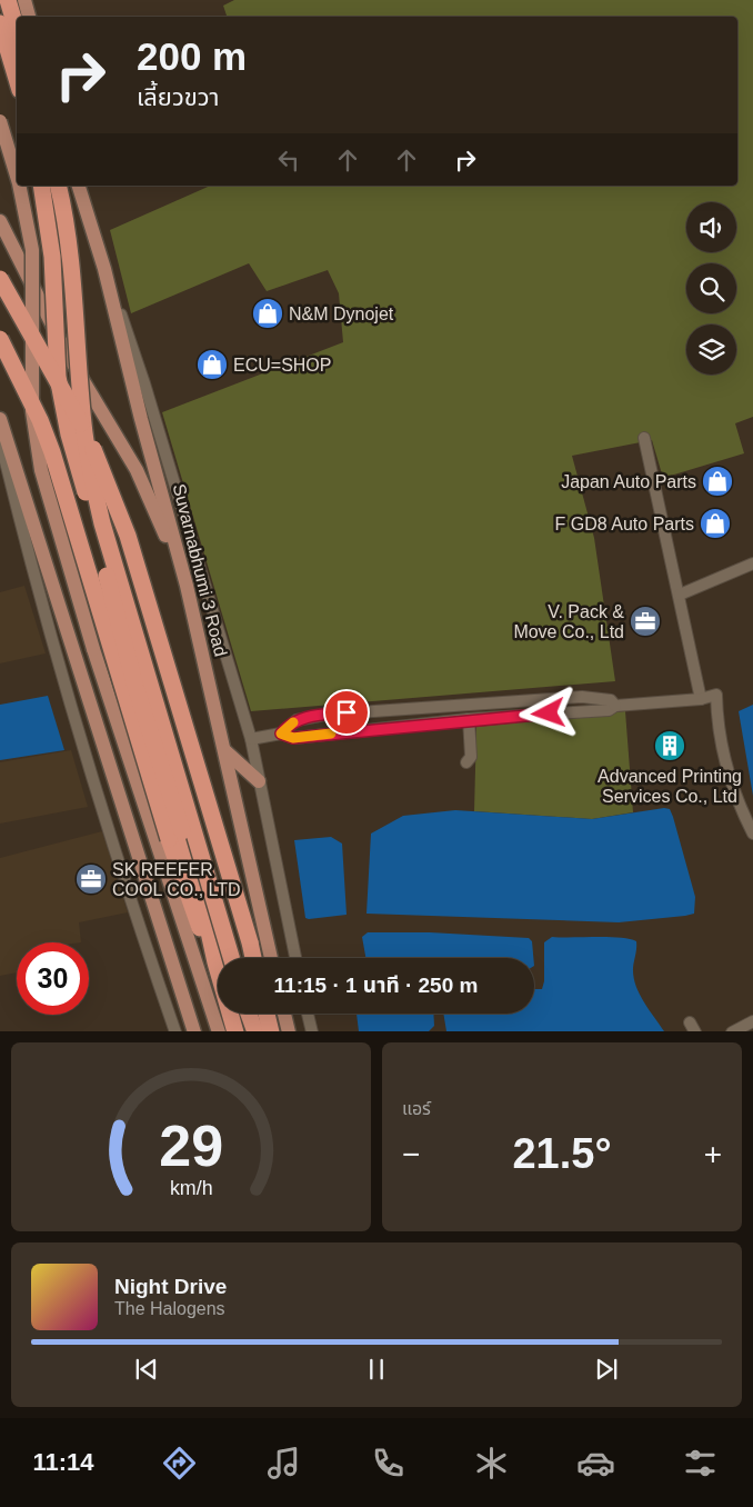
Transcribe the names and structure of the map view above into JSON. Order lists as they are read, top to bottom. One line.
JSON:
{"streets":{"main road":["Suvarnabhumi 3 Road"]},"places":{"shop":["N&M Dynojet","ECU=SHOP","Japan Auto Parts","F GD8 Auto Parts"],"office":["V. Pack & Move Co., Ltd","SK REEFER COOL CO., LTD"],"building":["Advanced Printing Services Co., Ltd"]},"page":{"turn":["200 m","เลี้ยวขวา"],"limit":"30","trip":"11:15 · 1 นาที · 250 m","tile":"แอร์","heat":["−","21.5°","+"],"song":["Night Drive","The Halogens"],"tabs":"11:14","gauge":["29","km/h"]}}
